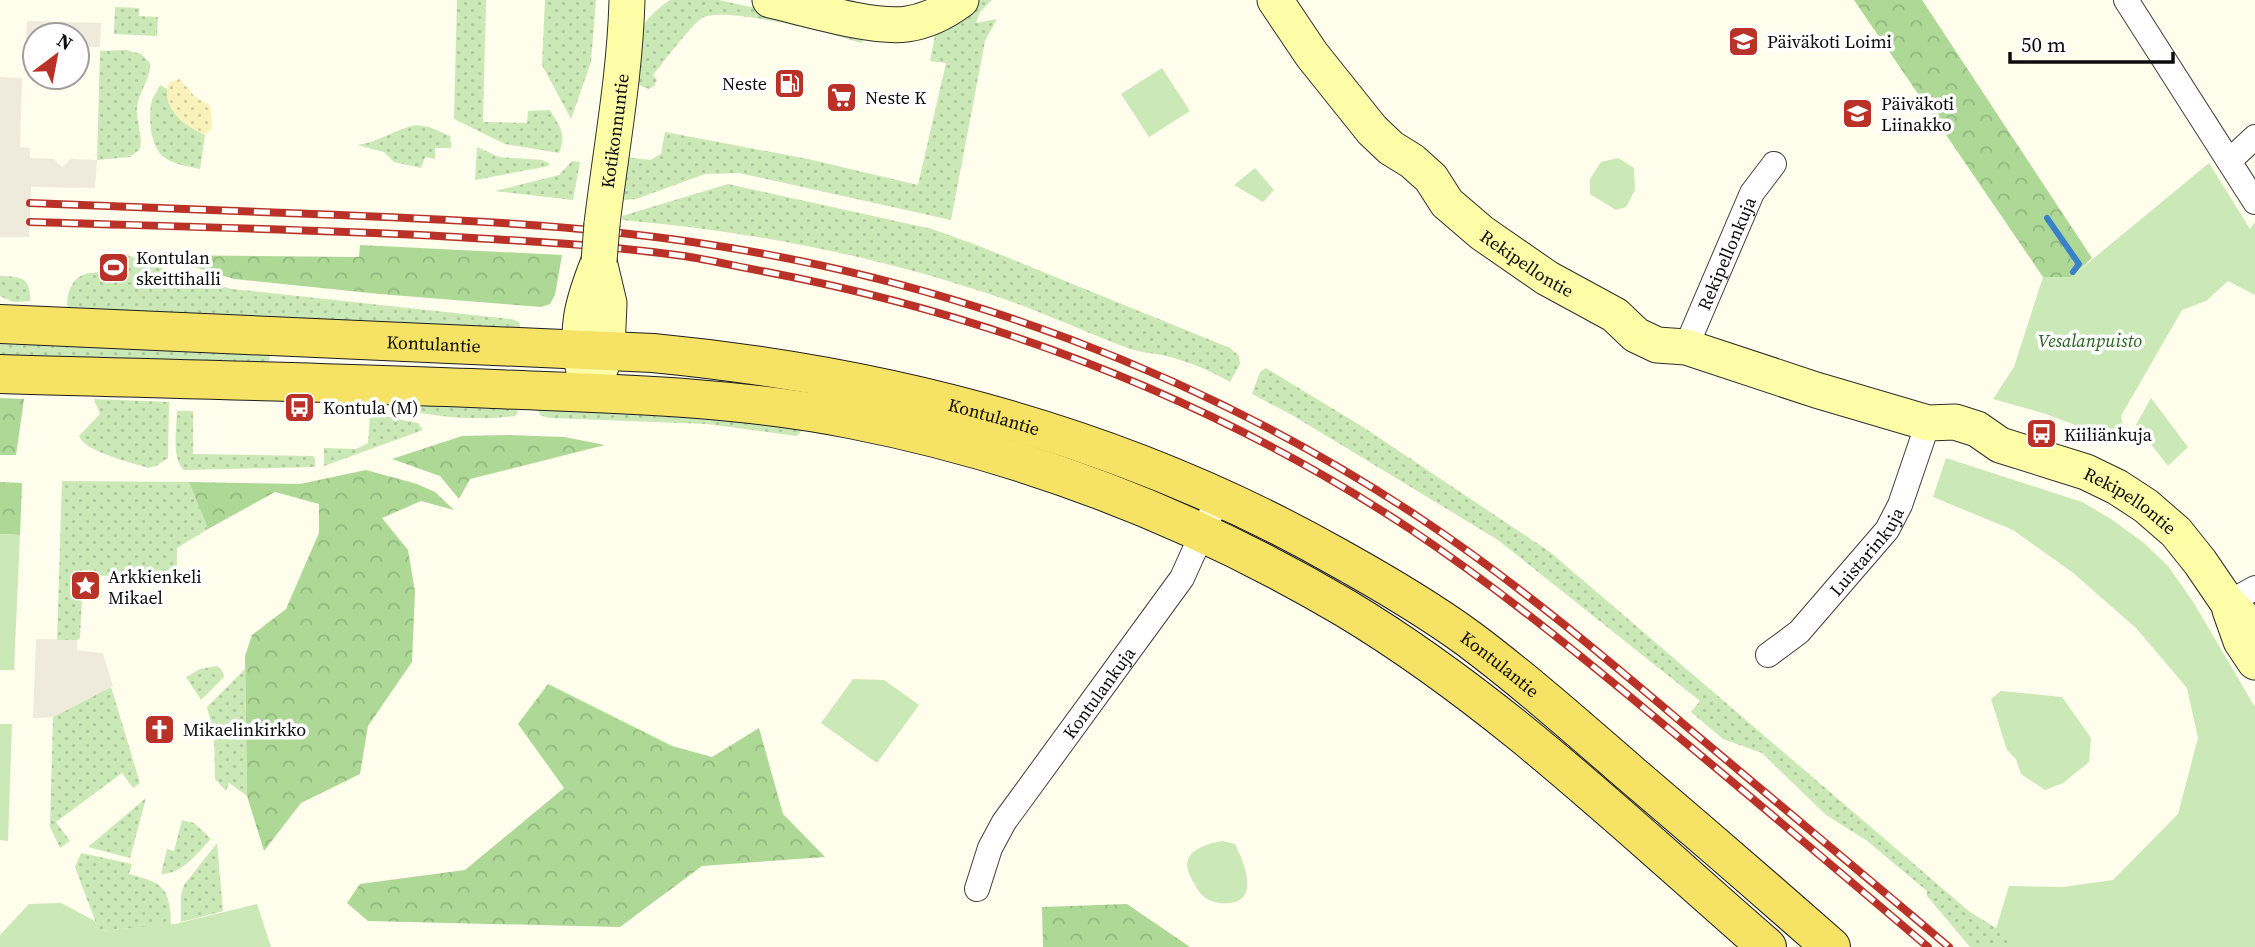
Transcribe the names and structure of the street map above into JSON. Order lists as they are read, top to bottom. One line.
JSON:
{"streets":{"main road":["Kontulantie"],"street":["Kotikonnuntie","Rekipellonkuja","Rekipellontie","Luistarinkuja","Kontulankuja"]},"crossings":[["Kotikonnuntie","Kontulantie"],["Rekipellonkuja","Rekipellontie"],["Rekipellontie","Luistarinkuja"],["Kontulantie","Kontulankuja"]],"parks":["Vesalanpuisto"],"places":{"school or university":["Päiväkoti Loimi","Päiväkoti Liinakko"],"fuel station":["Neste"],"supermarket":["Neste K"],"sports":["Kontulan skeittihalli"],"bus stop":["Kontula (M)","Kiiliänkuja"],"place":["Arkkienkeli Mikael"],"church":["Mikaelinkirkko"]},"scale_bar":"50 m","north":"top right"}
